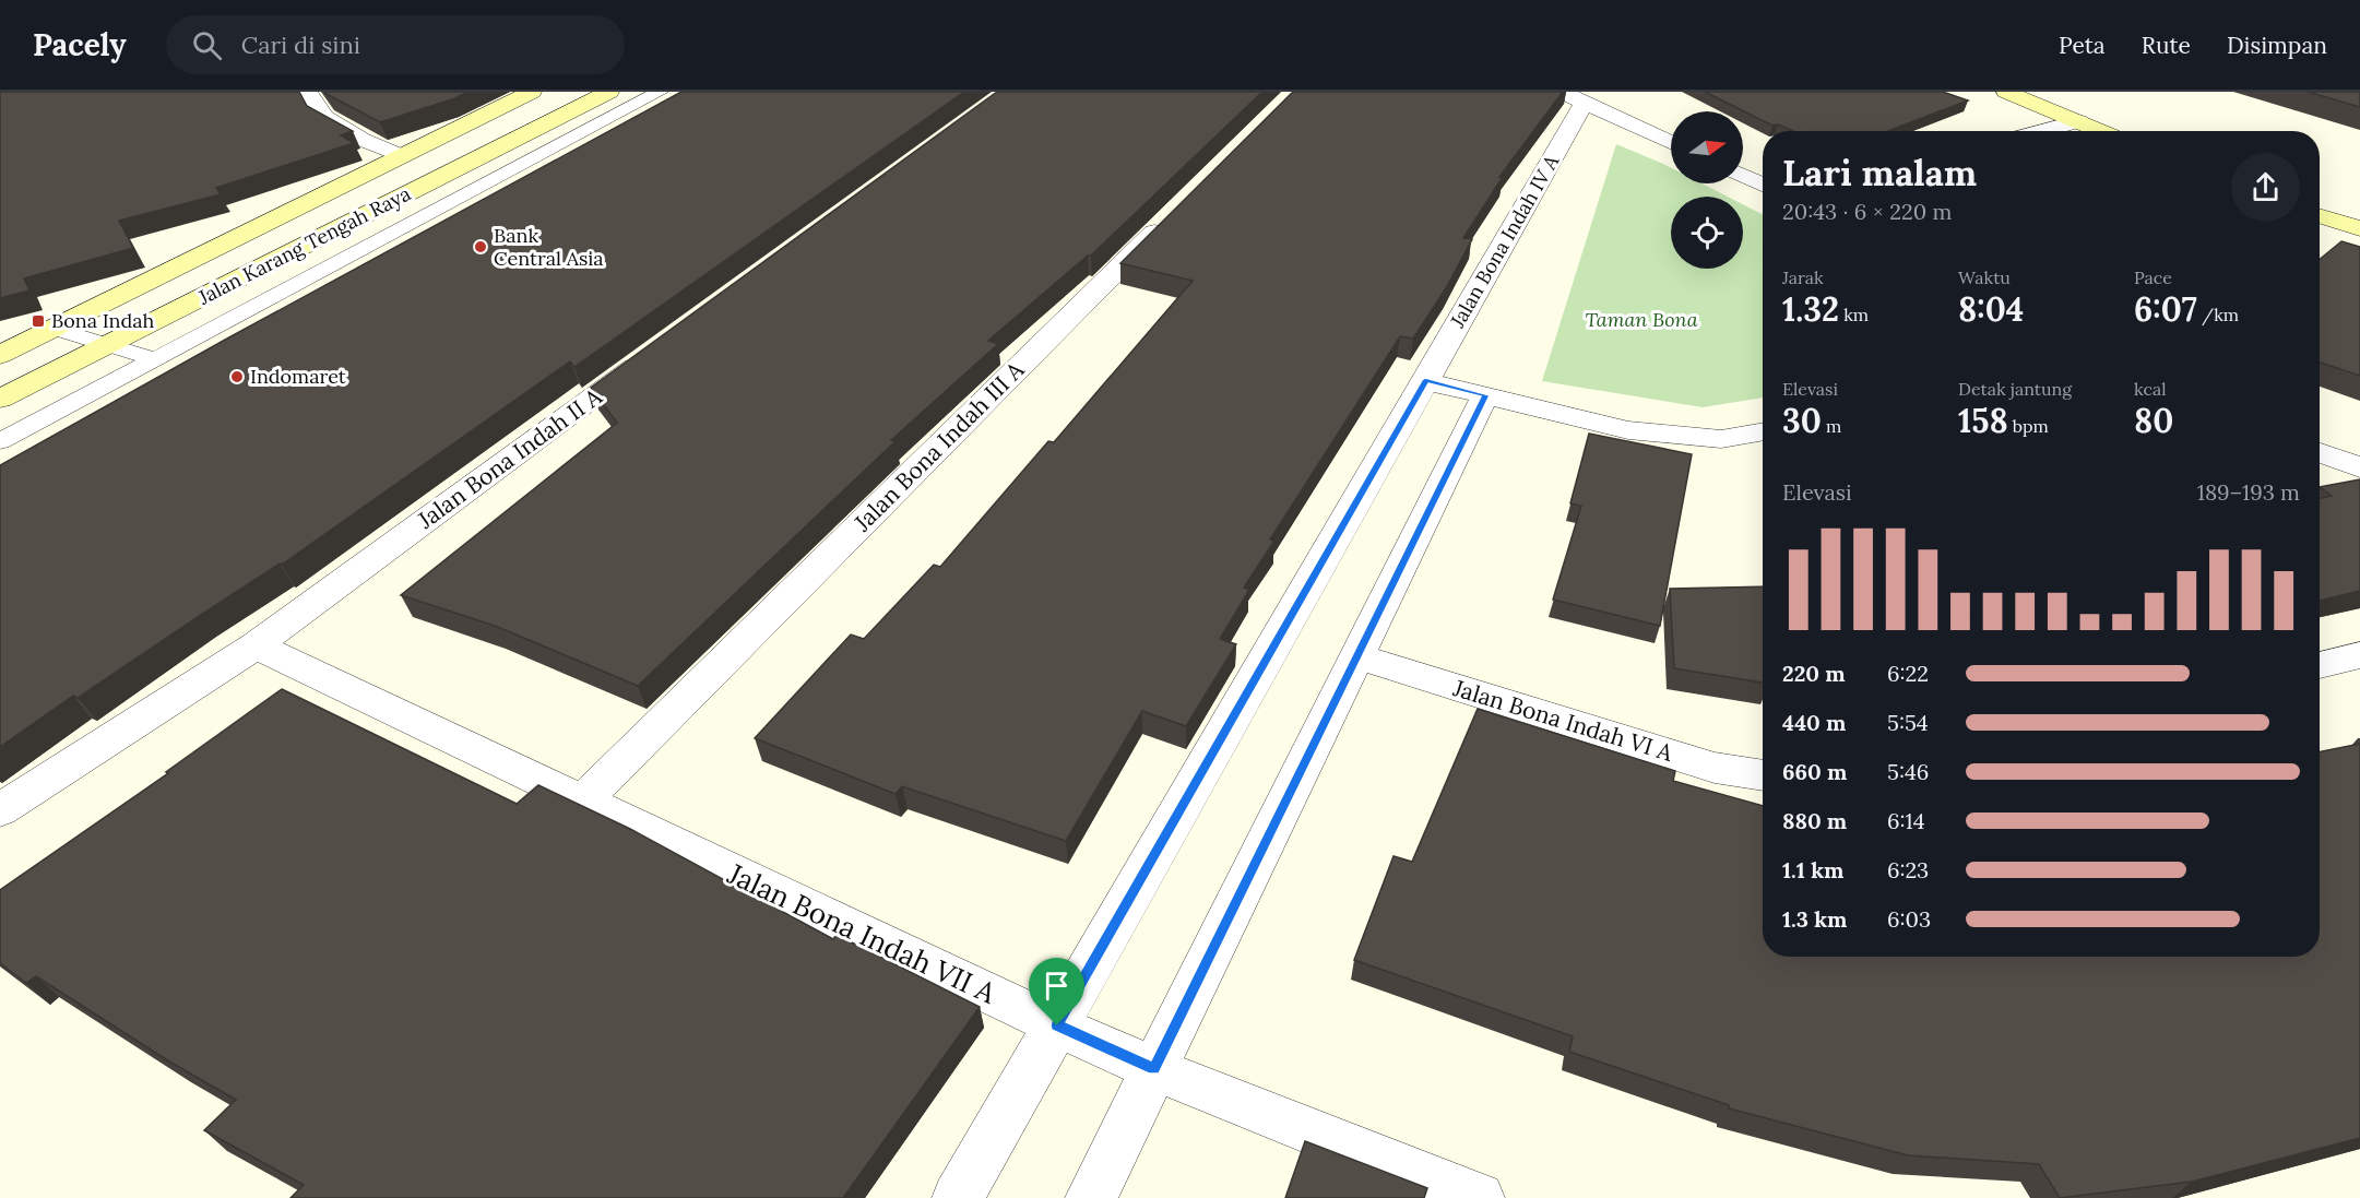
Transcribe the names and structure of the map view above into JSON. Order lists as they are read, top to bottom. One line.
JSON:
{"streets":{"main road":["Jalan Karang Tengah Raya"],"street":["Jalan Bona Indah IV A","Jalan Bona Indah III A","Jalan Bona Indah II A","Jalan Bona Indah VI A","Jalan Bona Indah VII A"]},"crossings":[["Jalan Bona Indah IV A","Jalan Bona Indah VII A"],["Jalan Bona Indah III A","Jalan Bona Indah VII A"],["Jalan Bona Indah II A","Jalan Bona Indah VII A"]],"parks":["Taman Bona"],"places":{"other":["Bank Central Asia","Indomaret"],"transit":["Bona Indah"]},"north":"right","page":{"header":"Pacely","search":"Cari di sini","nav":["Peta","Rute","Disimpan"],"heading":["Lari malam","20:43 · 6 × 220 m"],"stats":[["Jarak","1.32 km"],["Waktu","8:04"],["Pace","6:07 /km"],["Elevasi","30 m"],["Detak jantung","158 bpm"],["kcal","80"]],"chart":["Elevasi","189–193 m"],"list":[{"name":"220 m","note":"6:22"},{"name":"440 m","note":"5:54"},{"name":"660 m","note":"5:46"},{"name":"880 m","note":"6:14"},{"name":"1.1 km","note":"6:23"},{"name":"1.3 km","note":"6:03"}]}}
